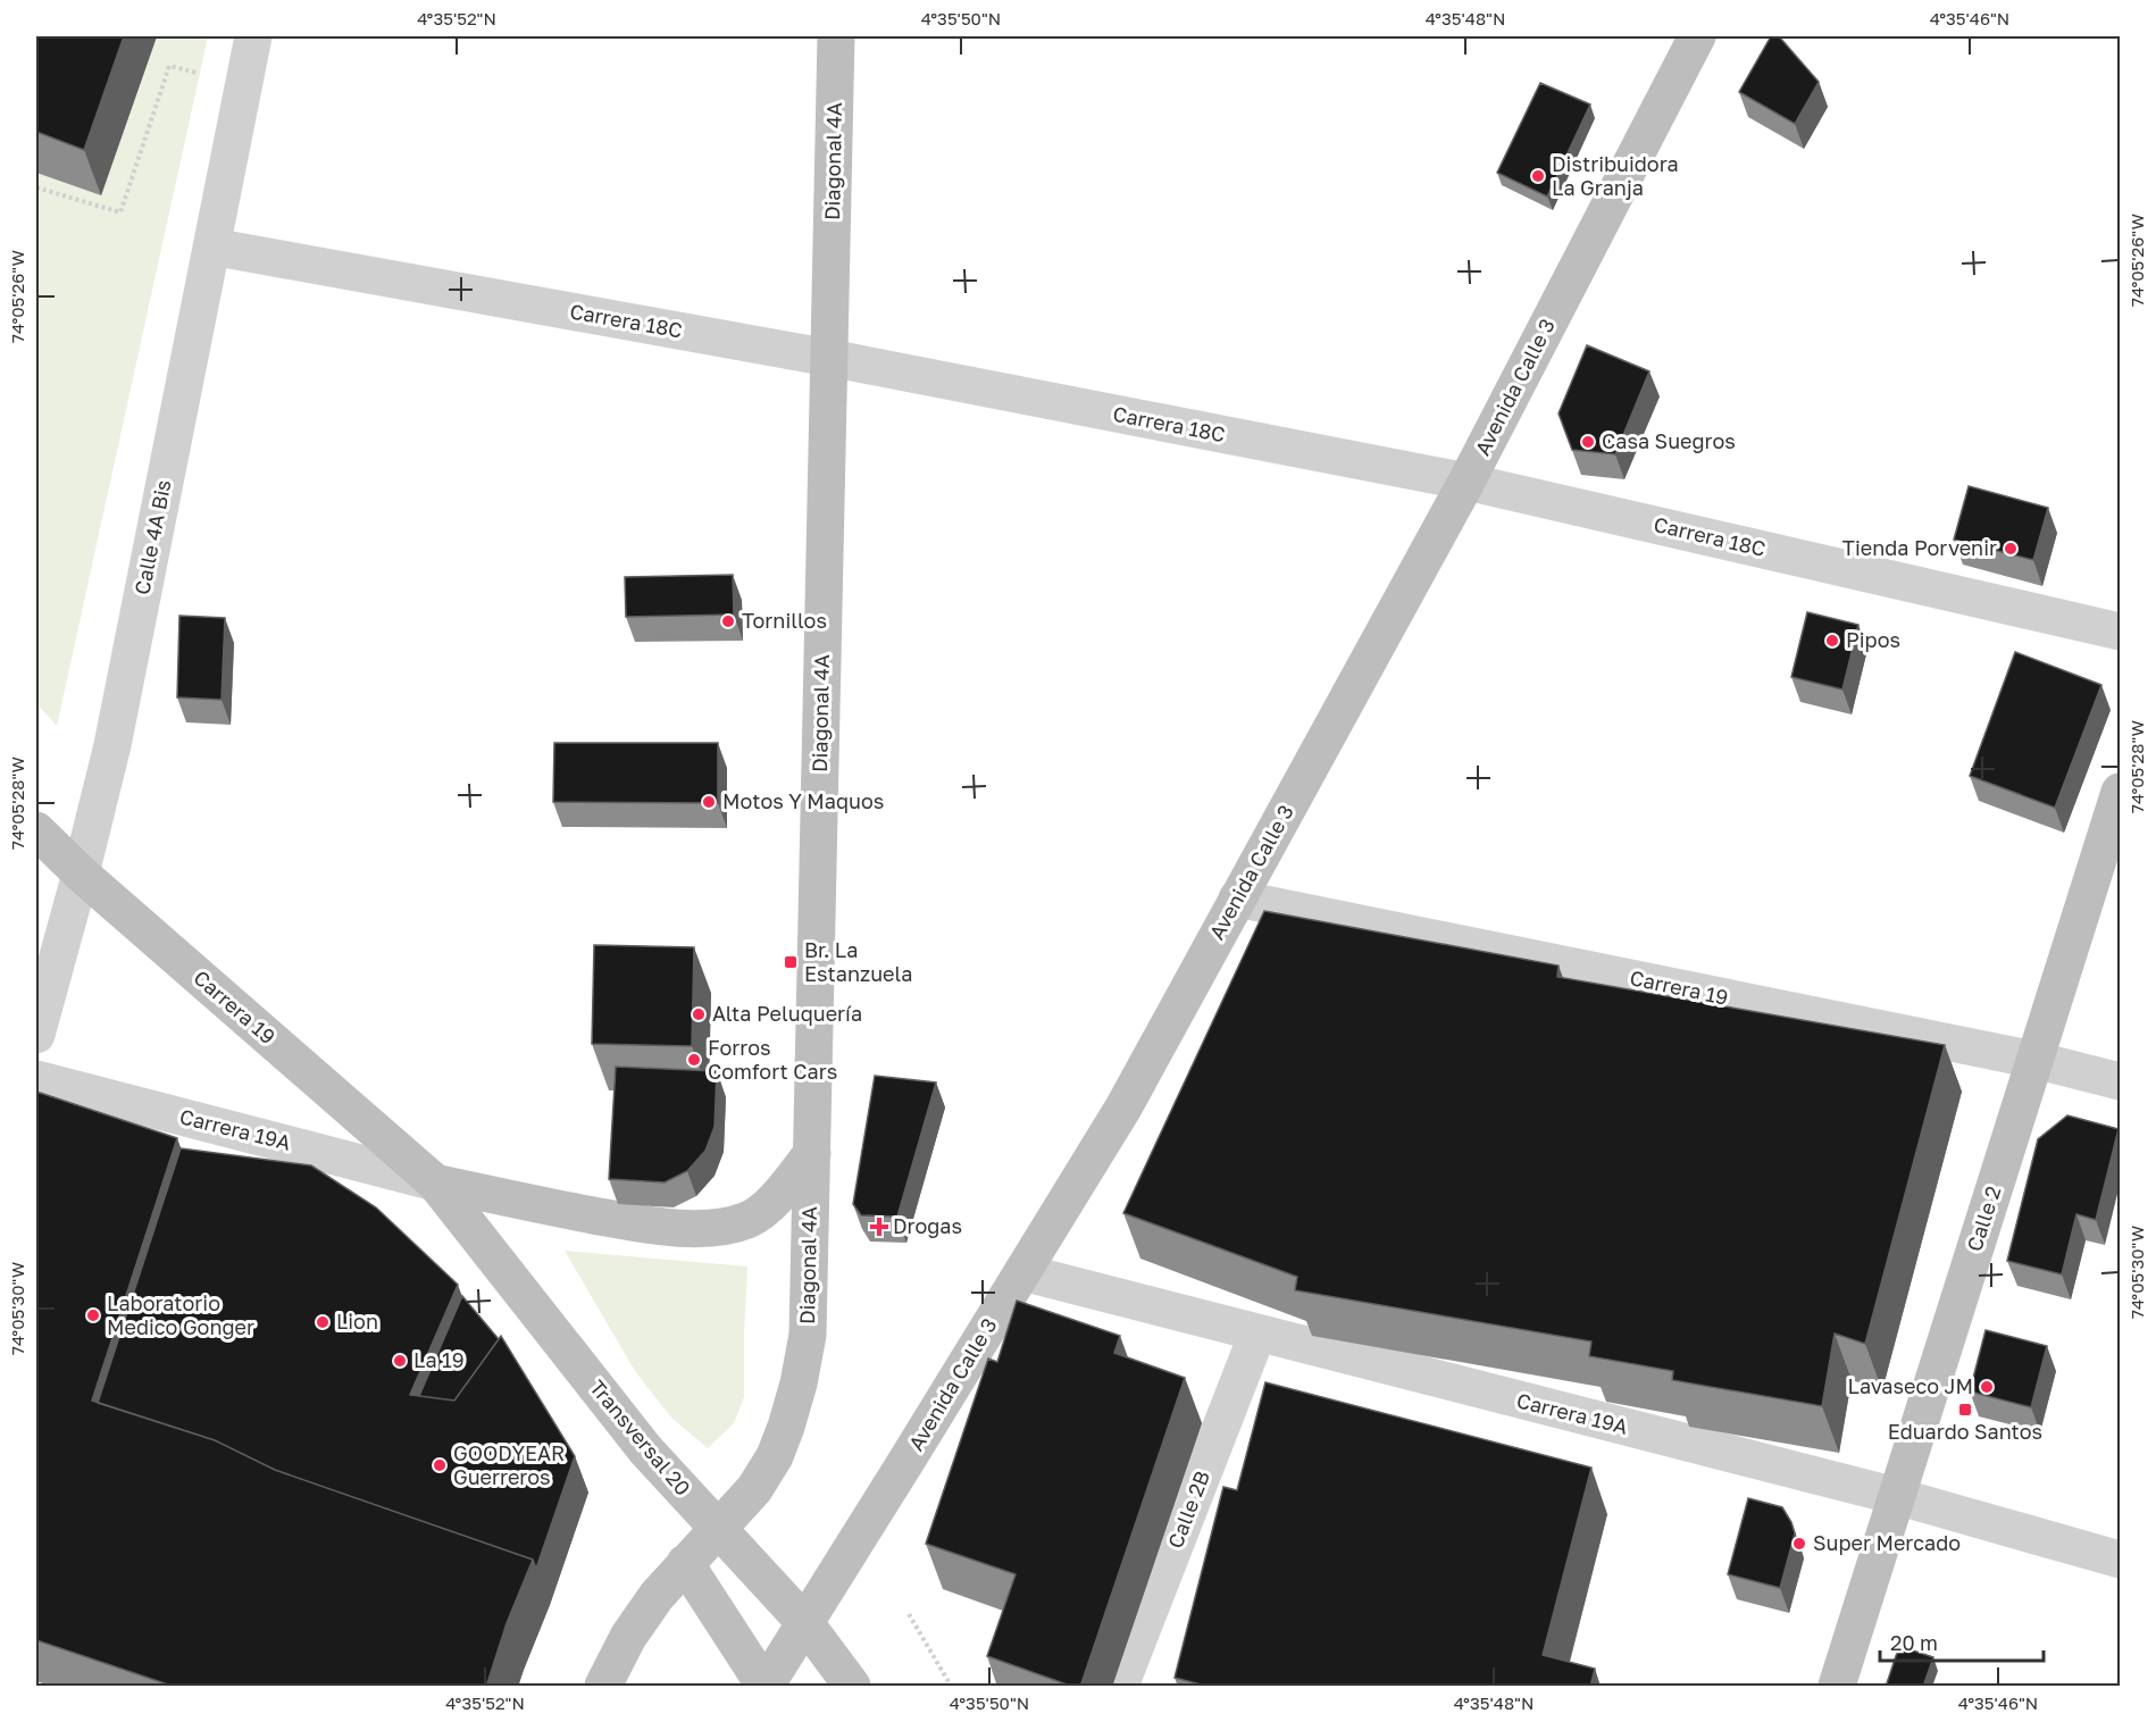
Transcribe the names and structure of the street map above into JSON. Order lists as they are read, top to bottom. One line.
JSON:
{"streets":{"street":["Diagonal 4A","Carrera 18C","Avenida Calle 3","Calle 4A Bis","Carrera 19","Carrera 19A","Calle 2","Transversal 20","Calle 2B"]},"crossings":[["Diagonal 4A","Carrera 18C"],["Diagonal 4A","Transversal 20"],["Carrera 18C","Avenida Calle 3"],["Carrera 18C","Calle 4A Bis"],["Avenida Calle 3","Carrera 19"],["Avenida Calle 3","Carrera 19A"],["Avenida Calle 3","Transversal 20"],["Calle 4A Bis","Carrera 19"],["Carrera 19","Carrera 19A"],["Carrera 19","Calle 2"],["Carrera 19","Transversal 20"],["Carrera 19A","Calle 2"],["Carrera 19A","Transversal 20"],["Carrera 19A","Calle 2B"]],"places":{"other":["Distribuidora La Granja","Casa Suegros","Tienda Porvenir","Tornillos","Pipos","Motos Y Maquos","Alta Peluquería","Forros Comfort Cars","Laboratorio Medico Gonger","Lion","La 19","Lavaseco JM","GOODYEAR Guerreros","Super Mercado"],"transit":["Br. La Estanzuela","Eduardo Santos"],"health":["Drogas"]},"scale_bar":"20 m","coordinates":["4°35'52\"N","4°35'50\"N","4°35'48\"N","4°35'46\"N","74°05'26\"W","74°05'28\"W","74°05'30\"W"]}
